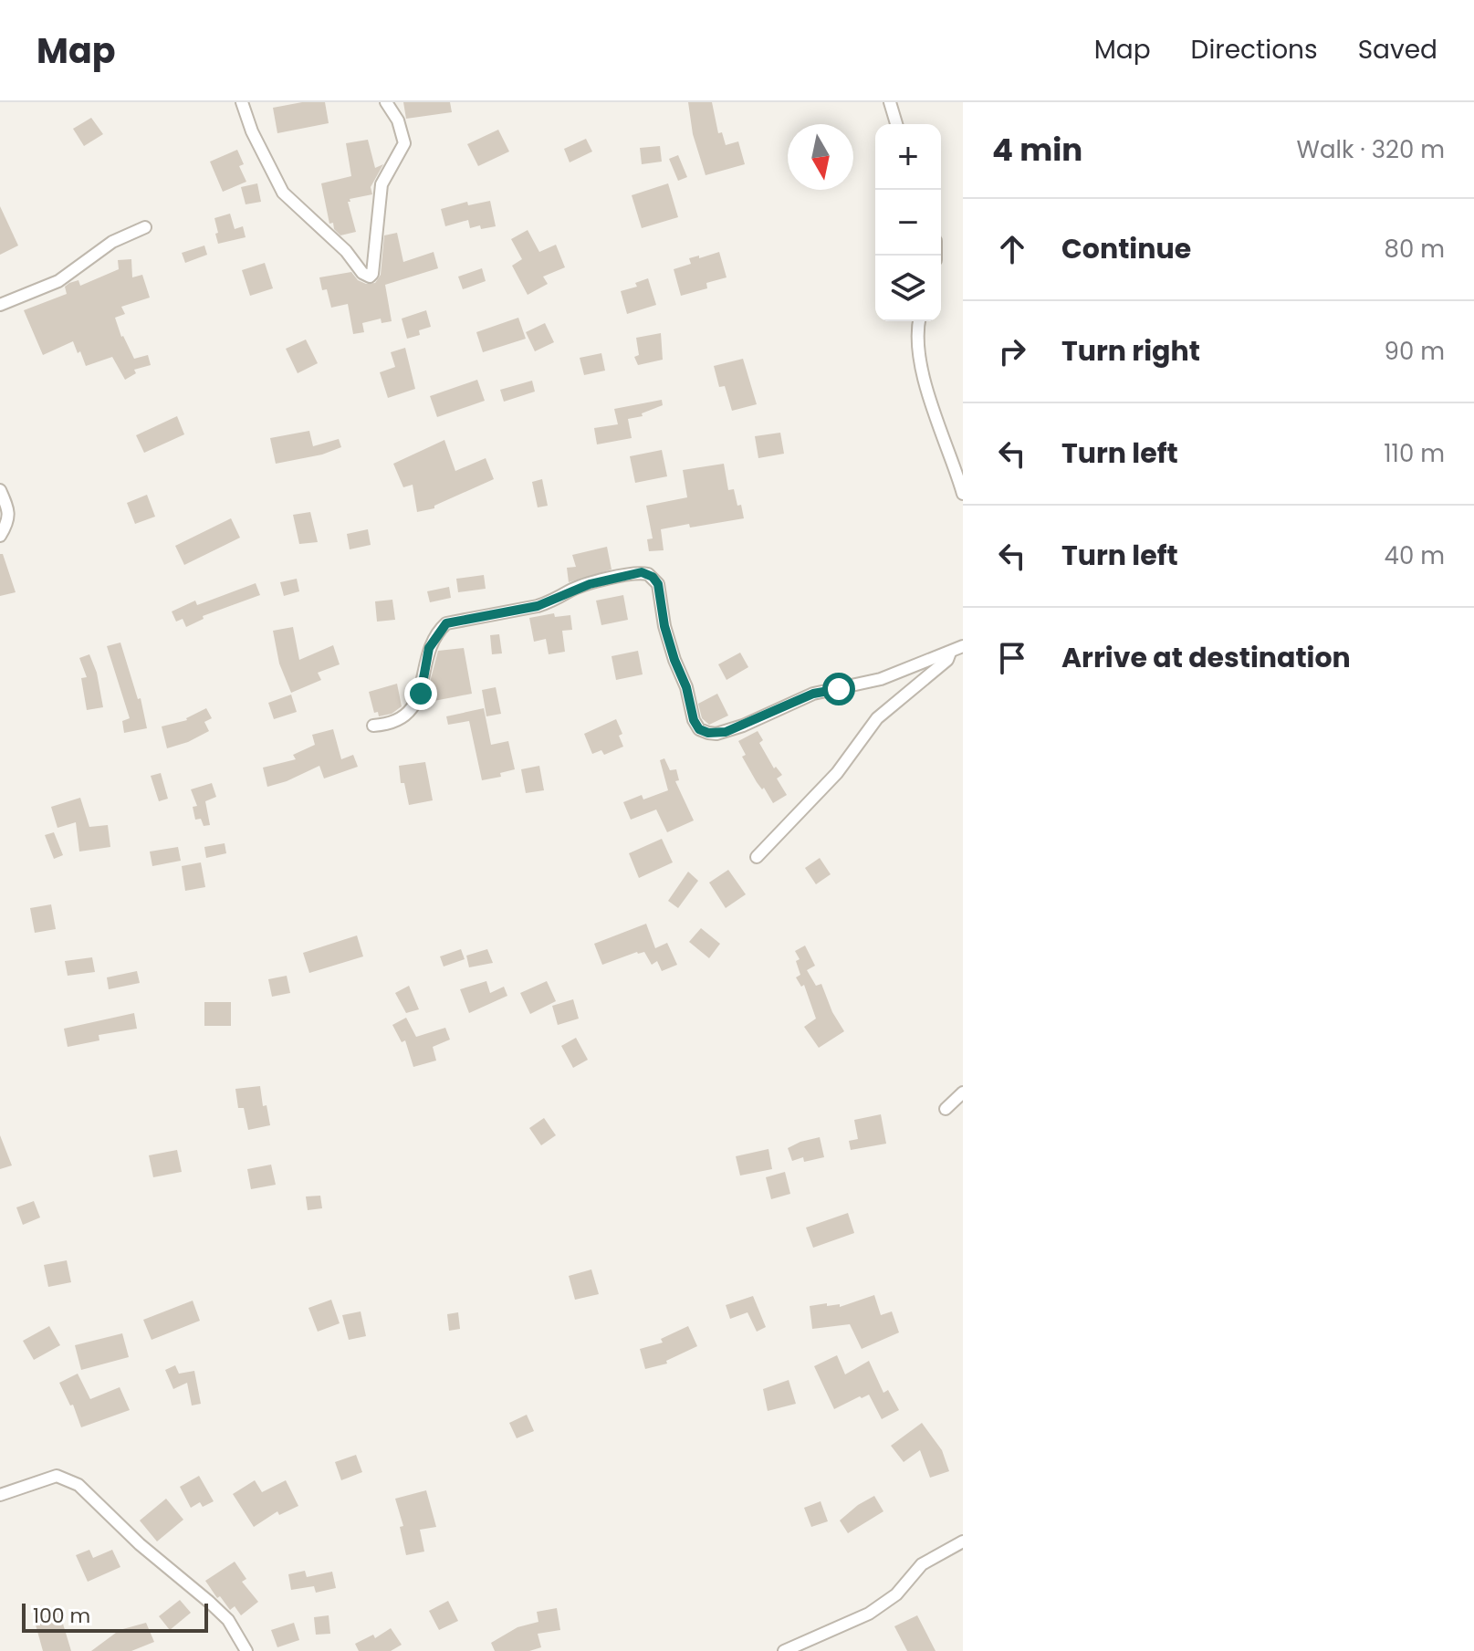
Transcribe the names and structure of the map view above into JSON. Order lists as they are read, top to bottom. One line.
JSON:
{"scale_bar":"100 m","north":"bottom","page":{"header":"Map","nav":["Map","Directions","Saved"],"heading":["4 min","Walk · 320 m"],"map_buttons":["+","−"],"list":[["Continue","80 m"],["Turn right","90 m"],["Turn left","110 m"],["Turn left","40 m"],"Arrive at destination"],"scale":"100 m"}}
